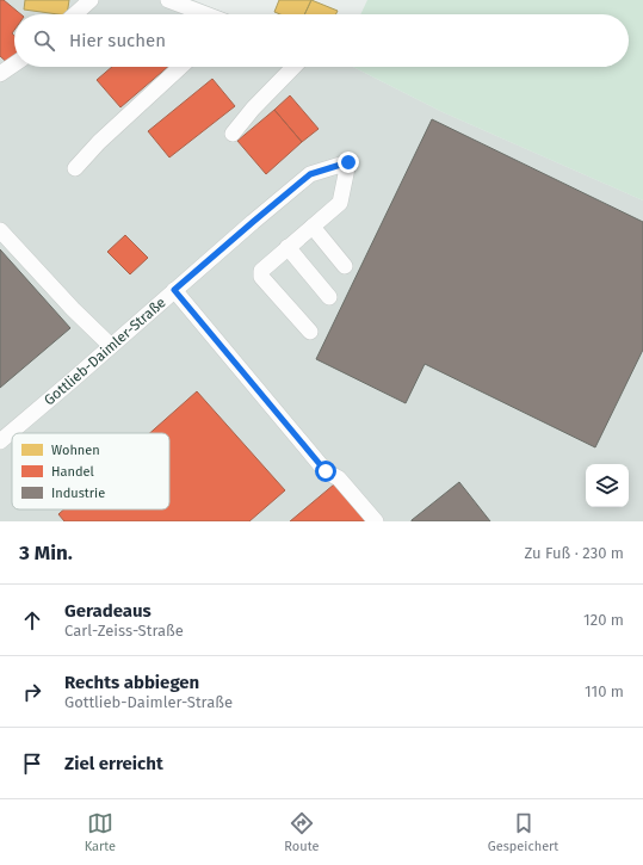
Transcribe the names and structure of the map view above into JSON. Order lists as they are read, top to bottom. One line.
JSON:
{"streets":{"street":["Gottlieb-Daimler-Straße"]},"legend":["Wohnen","Handel","Industrie"],"page":{"search":"Hier suchen","heading":["3 Min.","Zu Fuß · 230 m"],"list":[["Geradeaus","Carl-Zeiss-Straße","120 m"],["Rechts abbiegen","Gottlieb-Daimler-Straße","110 m"],"Ziel erreicht"],"nav":["Karte","Route","Gespeichert"]}}
